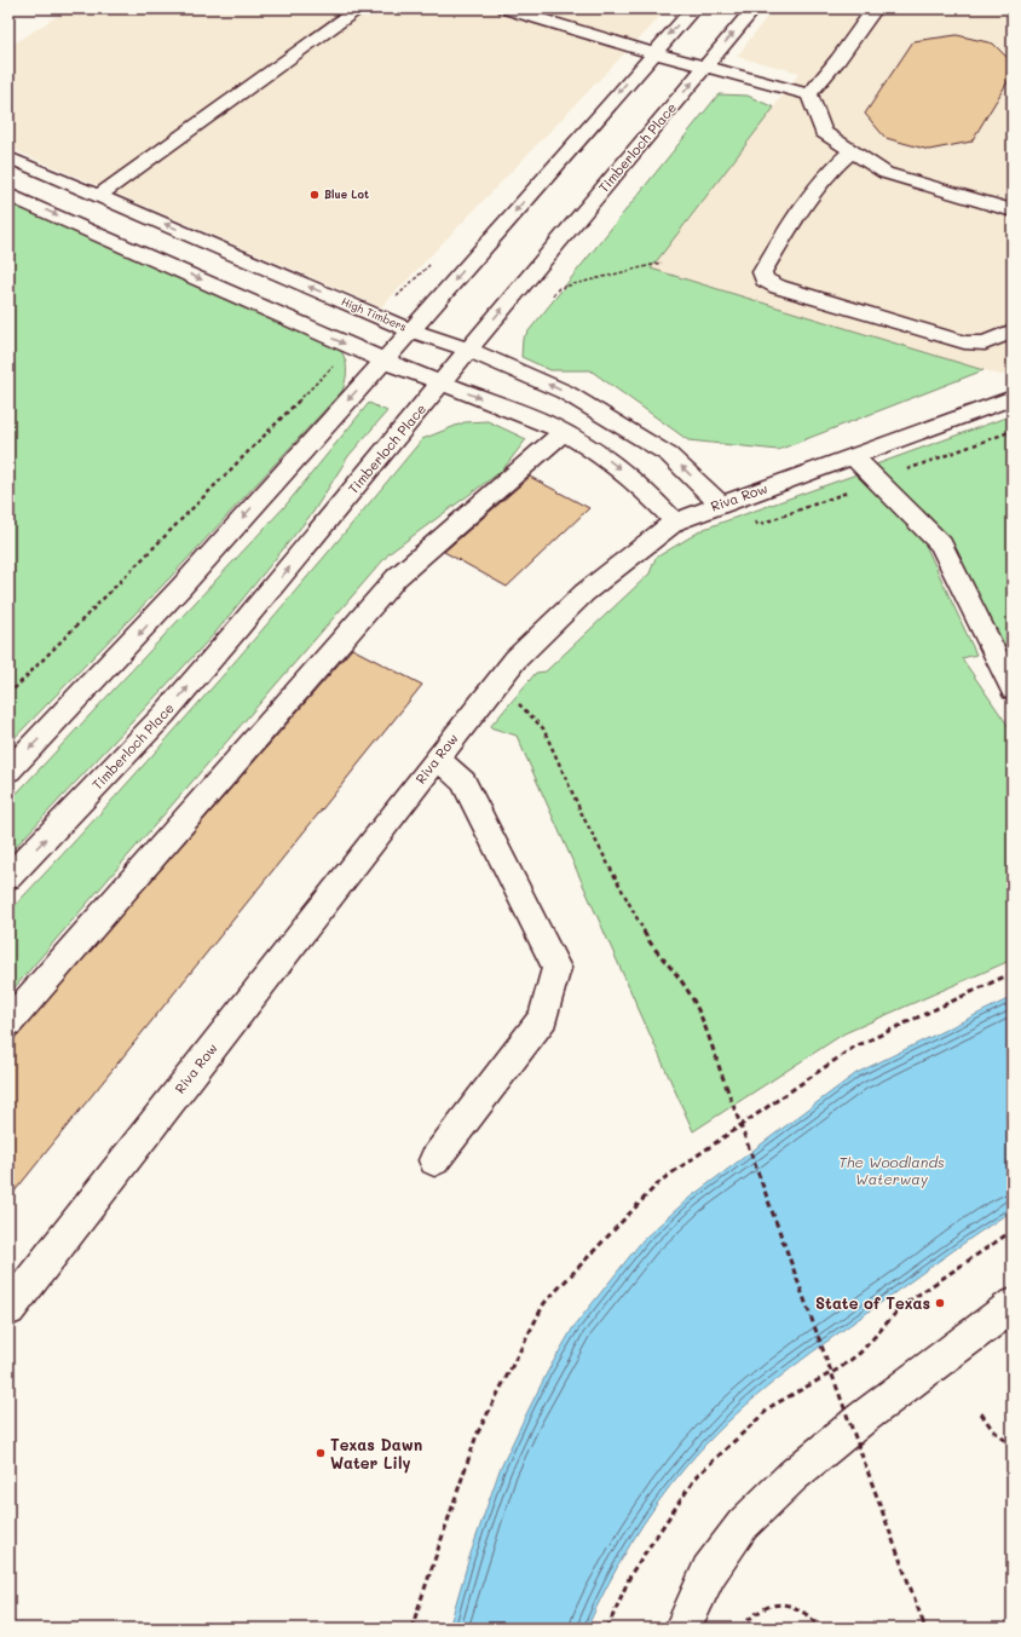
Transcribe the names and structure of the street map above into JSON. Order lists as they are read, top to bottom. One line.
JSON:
{"streets":{"street":["Timberloch Place","High Timbers","Riva Row"]},"crossings":[["Timberloch Place","High Timbers"],["High Timbers","Riva Row"]],"water":["The Woodlands Waterway"],"places":["Blue Lot","State of Texas","Texas Dawn Water Lily"]}
